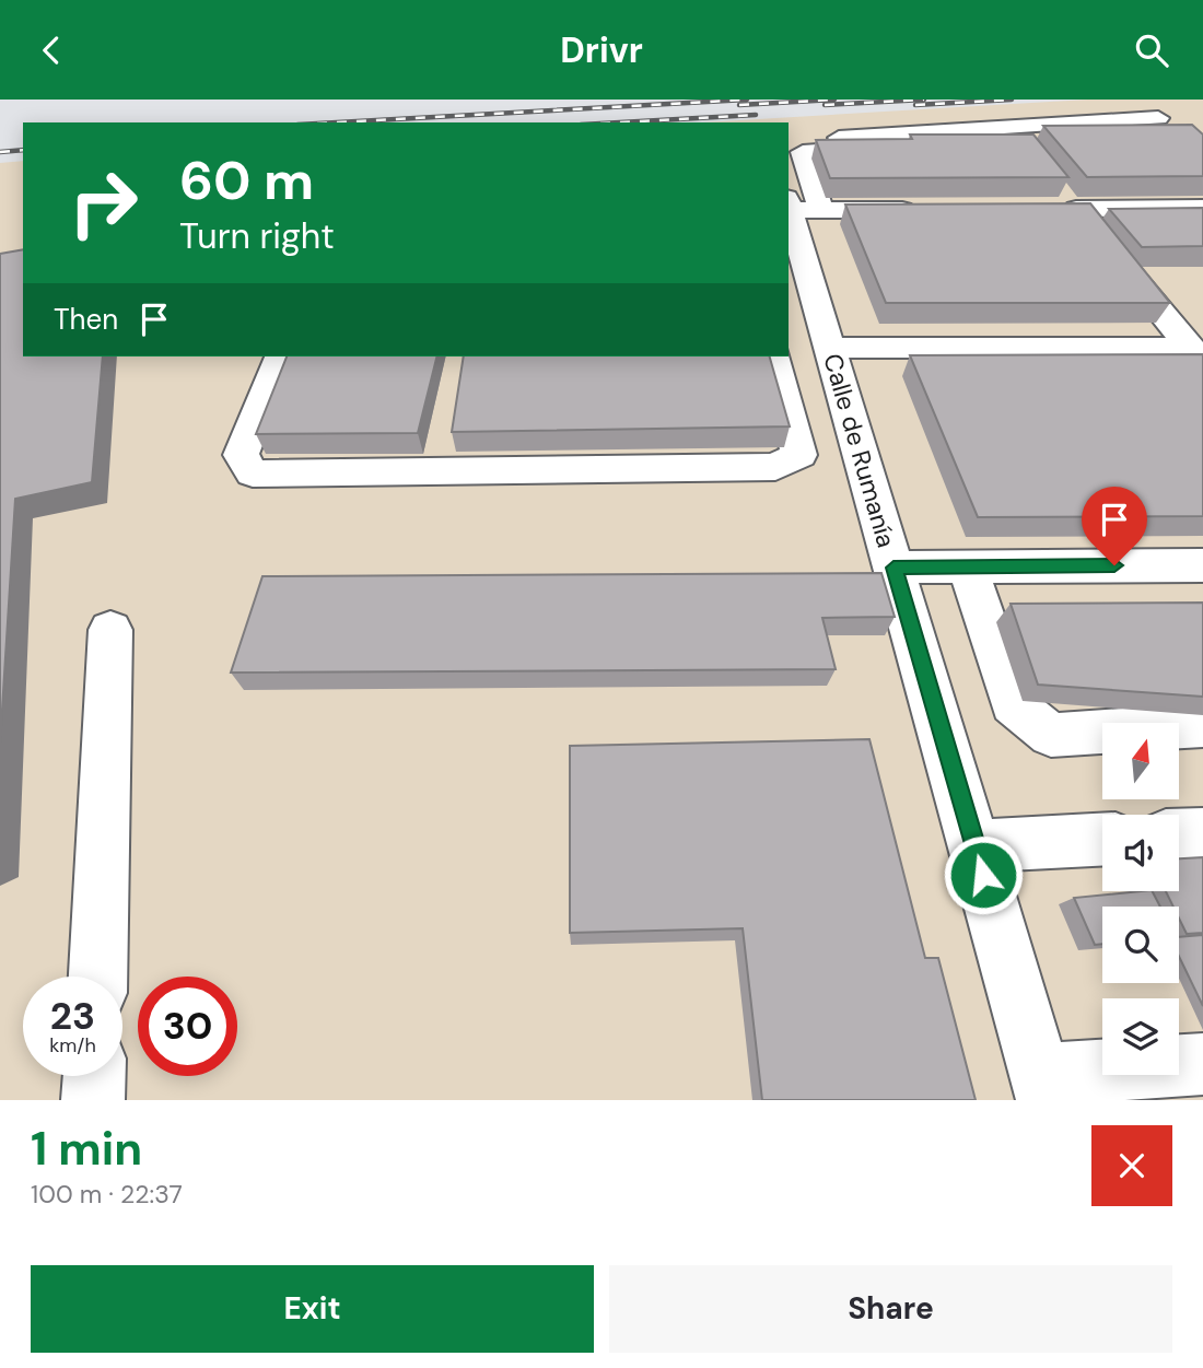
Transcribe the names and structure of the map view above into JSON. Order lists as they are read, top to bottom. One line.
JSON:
{"streets":{"street":["Calle de Rumanía"]},"north":"top","page":{"header":"Drivr","turn":["60 m","Turn right"],"then":"Then","speed":"23 km/h","limit":"30","heading":["1 min","100 m · 22:37"],"buttons":["Exit","Share"]}}
